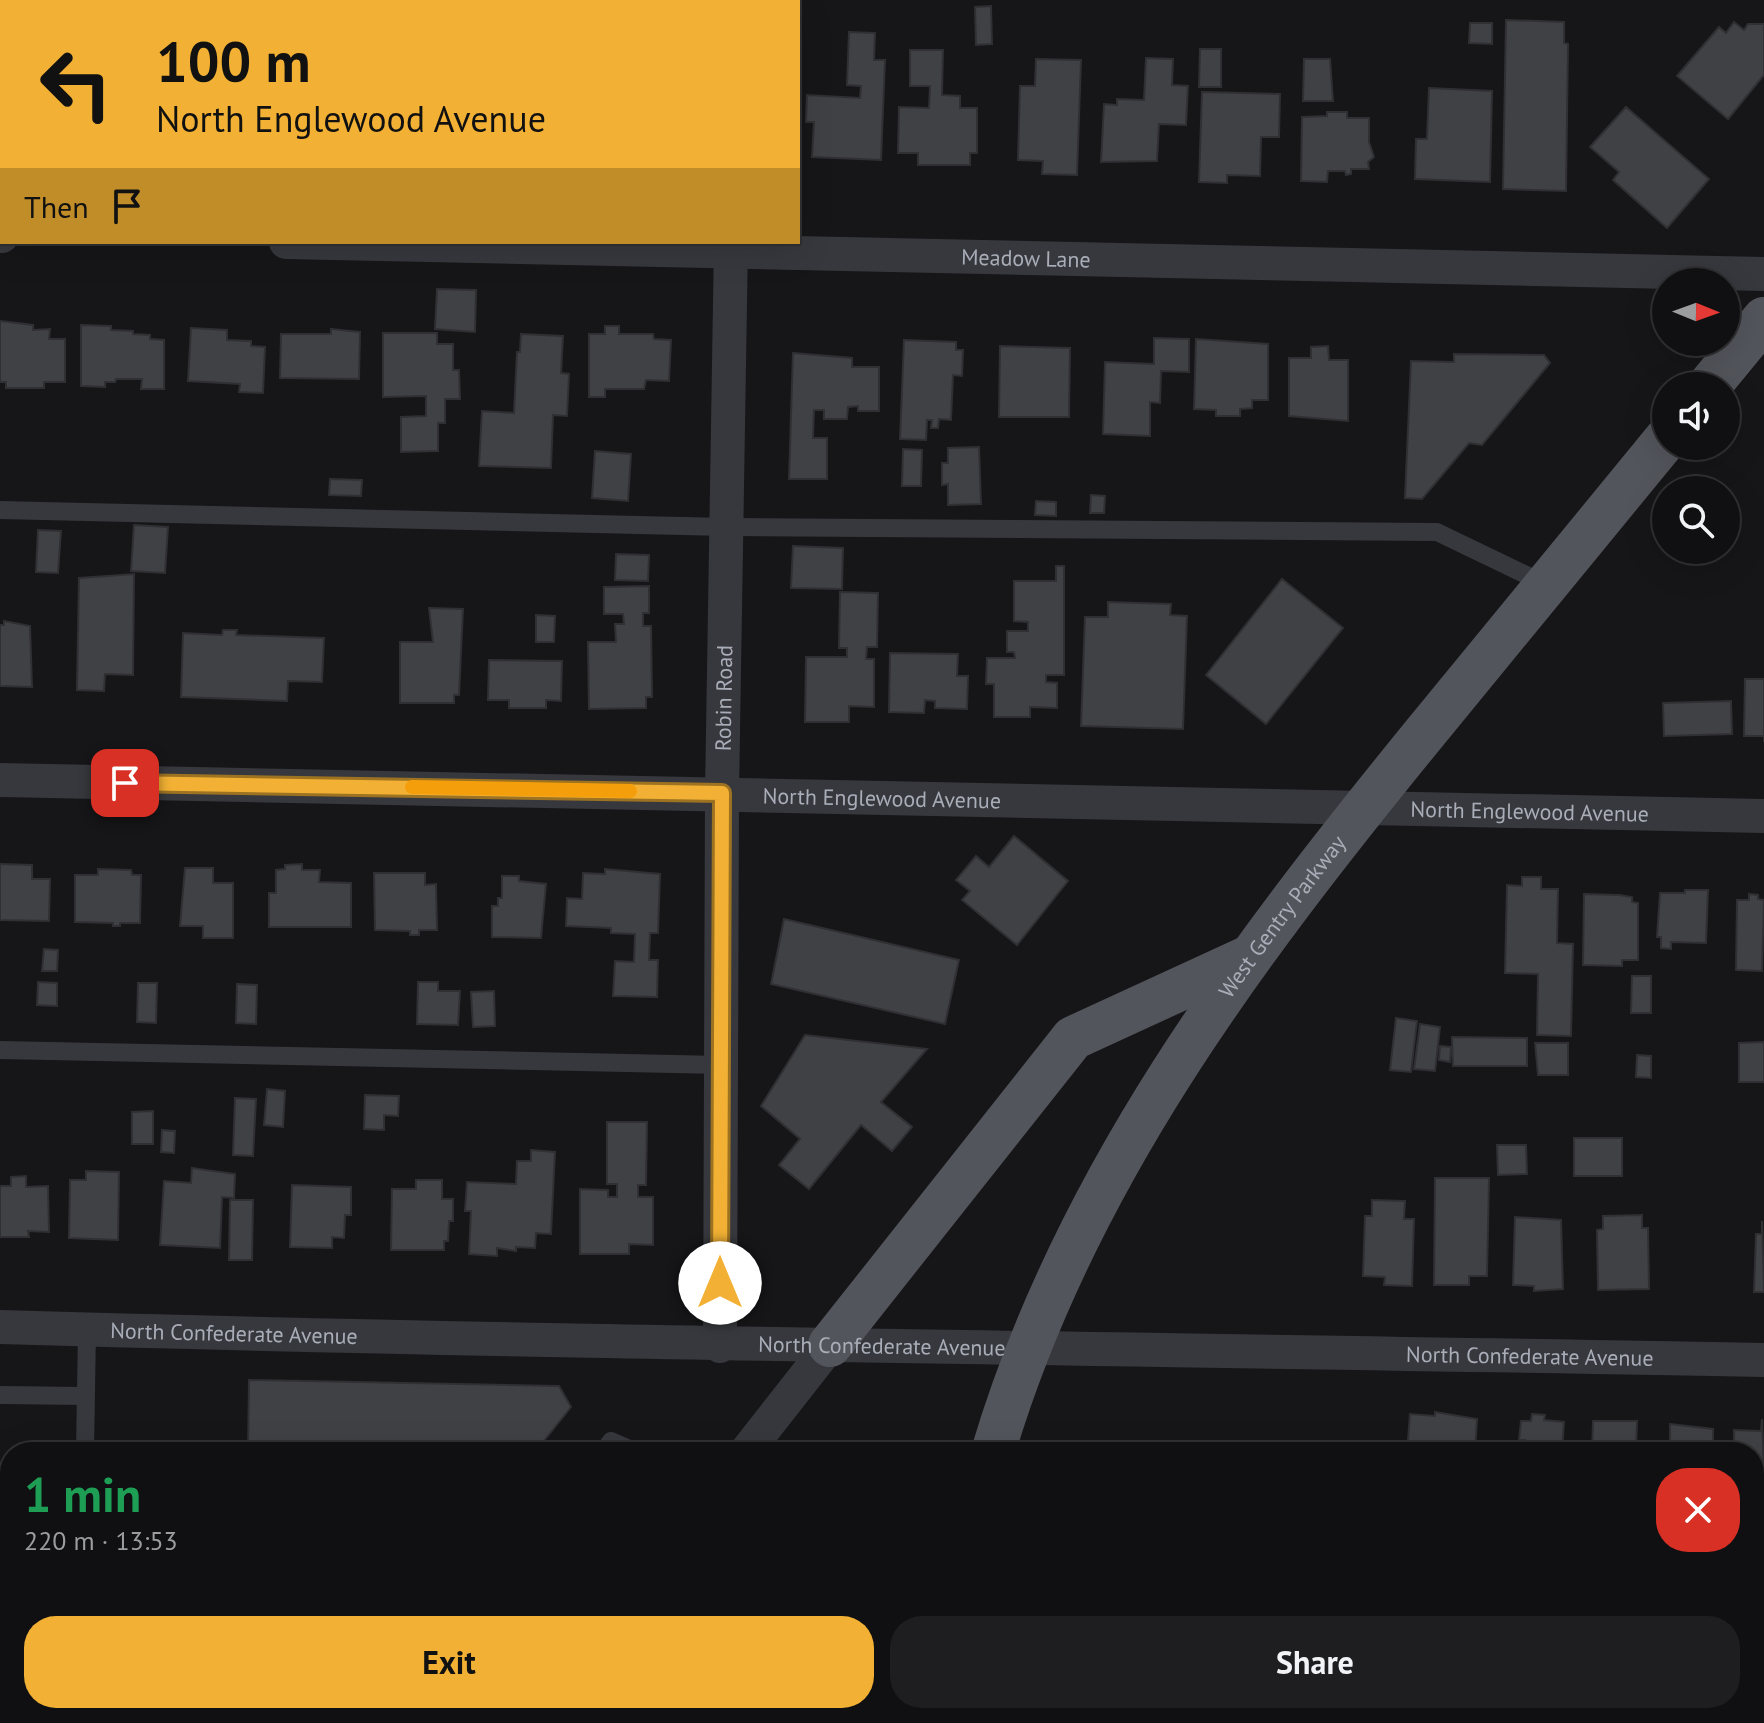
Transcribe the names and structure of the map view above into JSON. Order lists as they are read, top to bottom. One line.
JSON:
{"streets":{"main road":["West Gentry Parkway"],"street":["Meadow Lane","Robin Road","North Englewood Avenue","North Confederate Avenue"]},"crossings":[["Meadow Lane","Robin Road"],["Robin Road","North Englewood Avenue"],["Robin Road","North Confederate Avenue"],["North Englewood Avenue","West Gentry Parkway"],["West Gentry Parkway","North Confederate Avenue"]],"north":"right","page":{"turn":["100 m","North Englewood Avenue"],"then":"Then","heading":["1 min","220 m · 13:53"],"buttons":["Exit","Share"]}}
